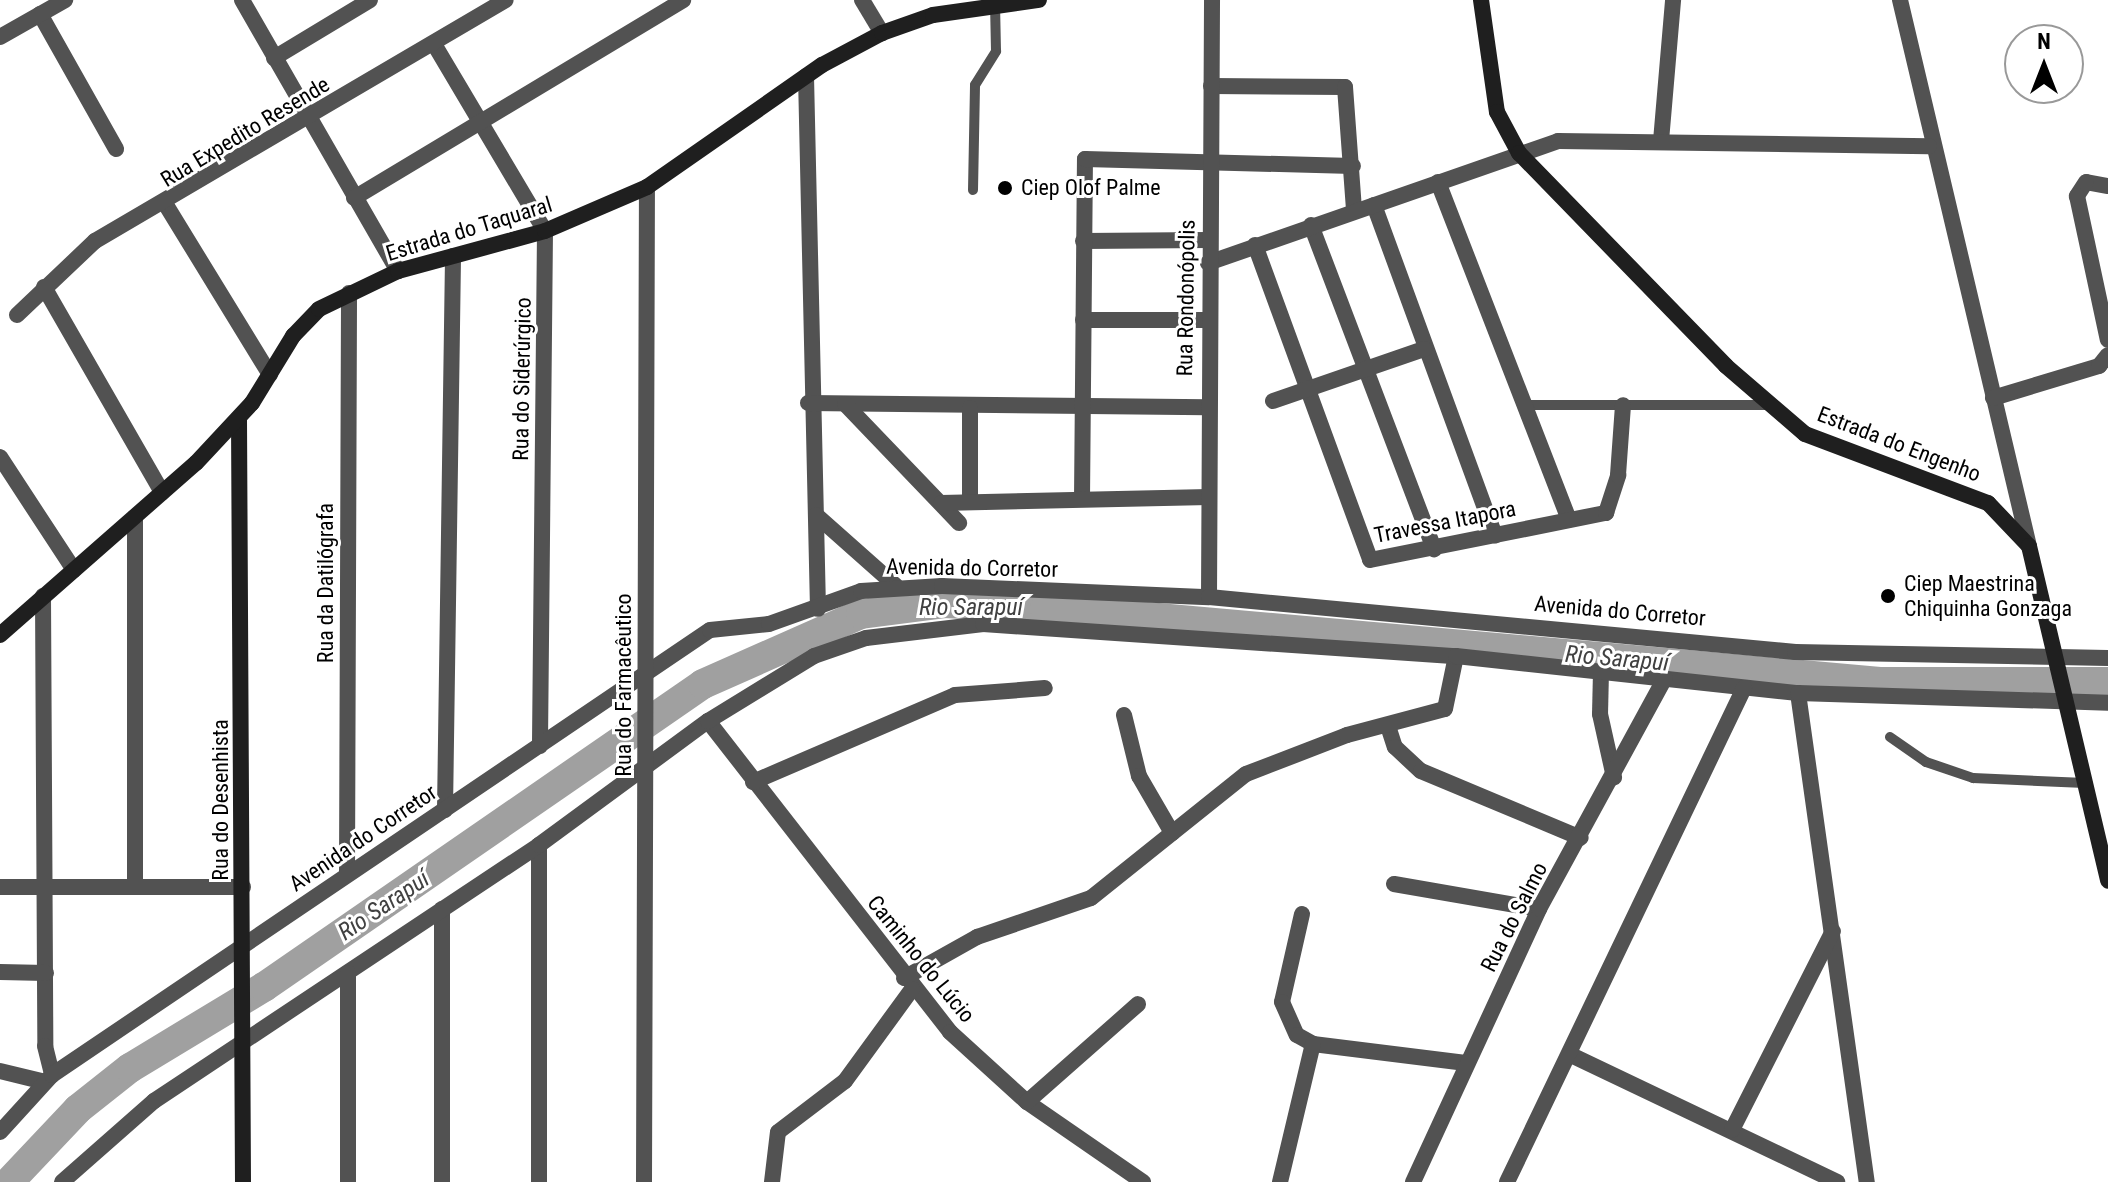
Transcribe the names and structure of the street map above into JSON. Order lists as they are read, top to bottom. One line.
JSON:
{"streets":{"street":["Rua Expedito Resende","Estrada do Taquaral","Rua Rondonópolis","Rua do Siderúrgico","Estrada do Engenho","Travessa Itapora","Avenida do Corretor","Rua da Datilógrafa","Rua do Farmacêutico","Rua do Desenhista","Rua do Salmo","Caminho do Lúcio"]},"crossings":[["Rua Expedito Resende","Rua do Siderúrgico"],["Estrada do Taquaral","Rua do Siderúrgico"],["Estrada do Taquaral","Rua da Datilógrafa"],["Estrada do Taquaral","Rua do Farmacêutico"],["Estrada do Taquaral","Rua do Desenhista"],["Rua Rondonópolis","Avenida do Corretor"],["Rua do Siderúrgico","Avenida do Corretor"],["Avenida do Corretor","Rua da Datilógrafa"],["Avenida do Corretor","Rua do Farmacêutico"],["Avenida do Corretor","Rua do Desenhista"]],"water":["Rio Sarapuí"],"places":["Ciep Olof Palme","Ciep Maestrina Chiquinha Gonzaga"],"north":"top"}
